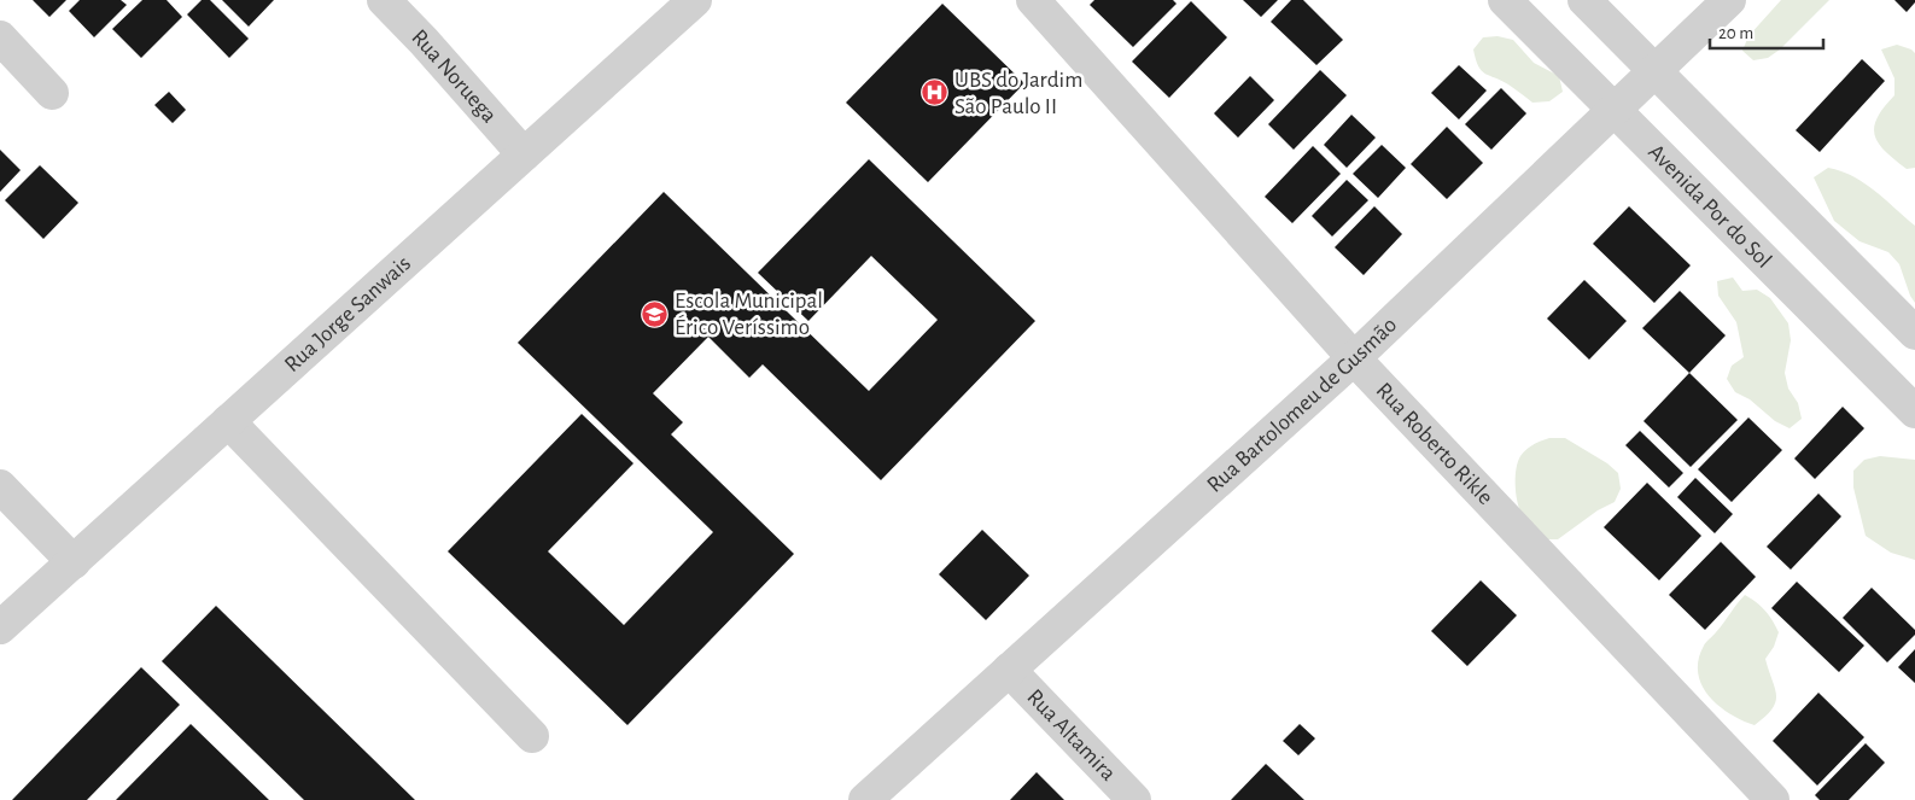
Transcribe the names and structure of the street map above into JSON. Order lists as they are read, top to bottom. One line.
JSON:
{"streets":{"street":["Rua Noruega","Avenida Por do Sol","Rua Jorge Sanwais","Rua Bartolomeu de Gusmão","Rua Roberto Rikle","Rua Altamira"]},"crossings":[["Rua Noruega","Rua Jorge Sanwais"],["Avenida Por do Sol","Rua Bartolomeu de Gusmão"],["Rua Bartolomeu de Gusmão","Rua Roberto Rikle"],["Rua Bartolomeu de Gusmão","Rua Altamira"]],"places":{"hospital":["UBS do Jardim São Paulo II"],"school or university":["Escola Municipal Érico Veríssimo"]},"scale_bar":"20 m"}
